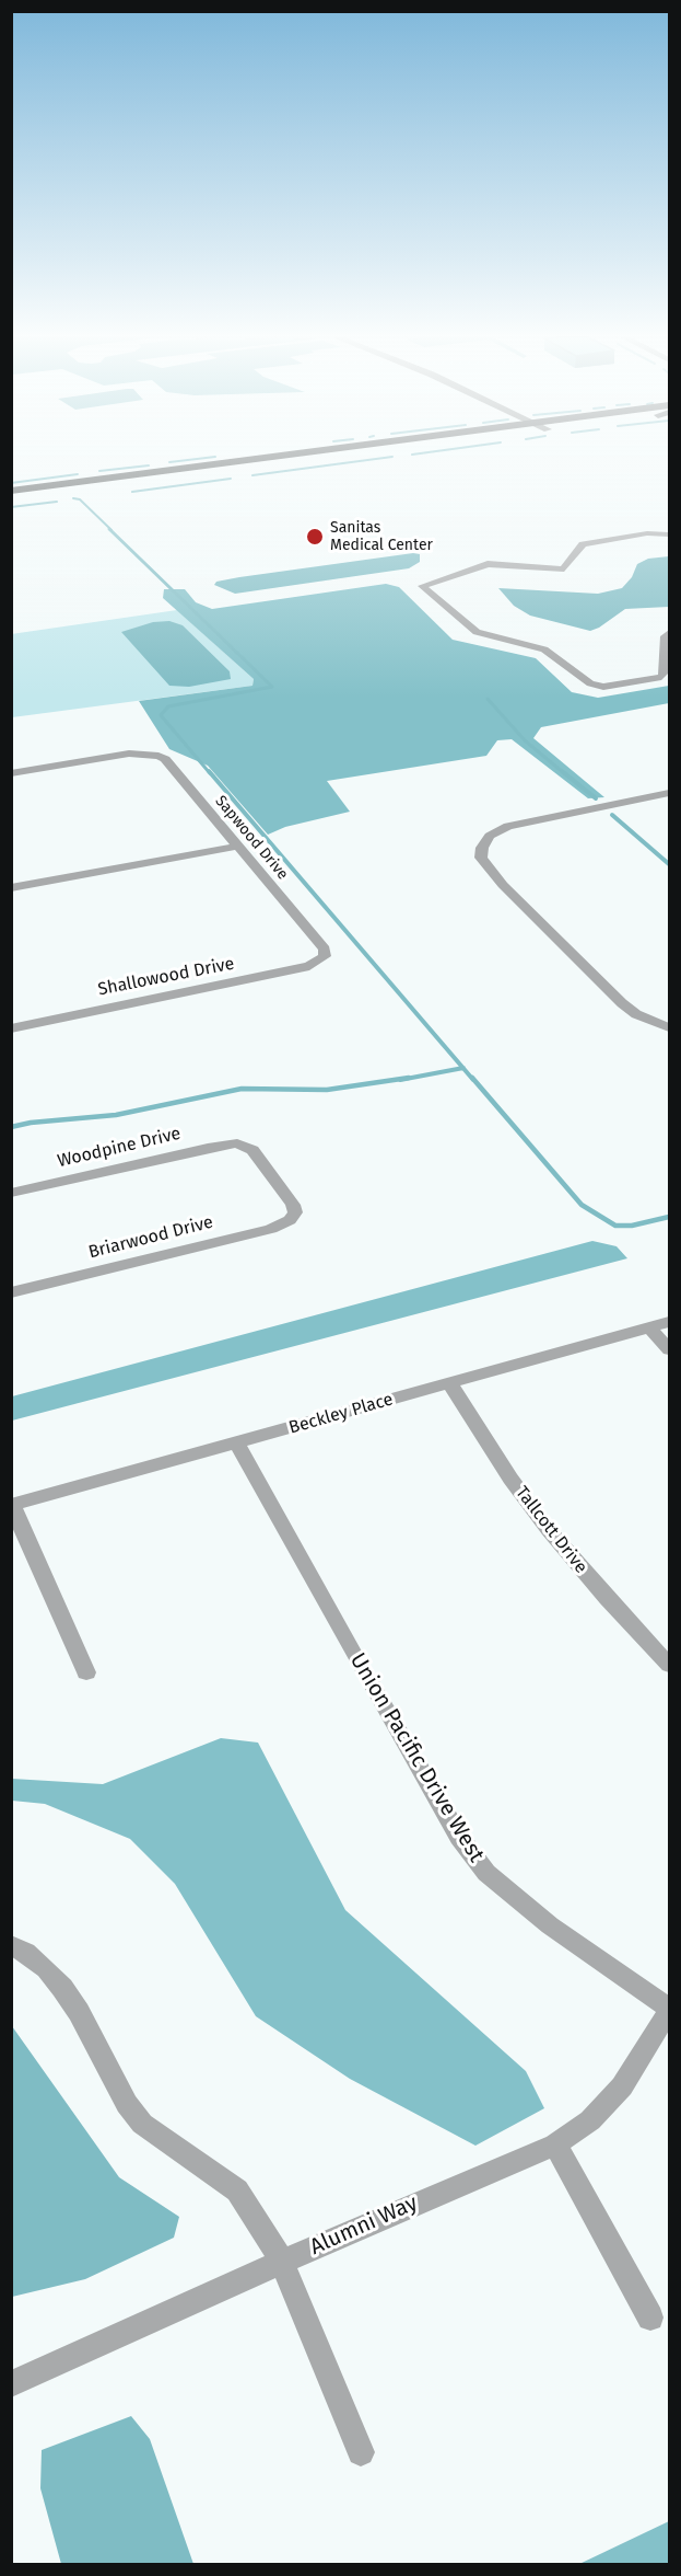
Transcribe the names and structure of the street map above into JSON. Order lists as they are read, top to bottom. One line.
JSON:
{"streets":{"street":["Sapwood Drive","Shallowood Drive","Woodpine Drive","Briarwood Drive","Beckley Place","Tallcott Drive","Union Pacific Drive West","Alumni Way"]},"crossings":[["Sapwood Drive","Shallowood Drive"],["Woodpine Drive","Briarwood Drive"],["Beckley Place","Tallcott Drive"],["Beckley Place","Union Pacific Drive West"],["Union Pacific Drive West","Alumni Way"]],"places":["Sanitas Medical Center"]}
